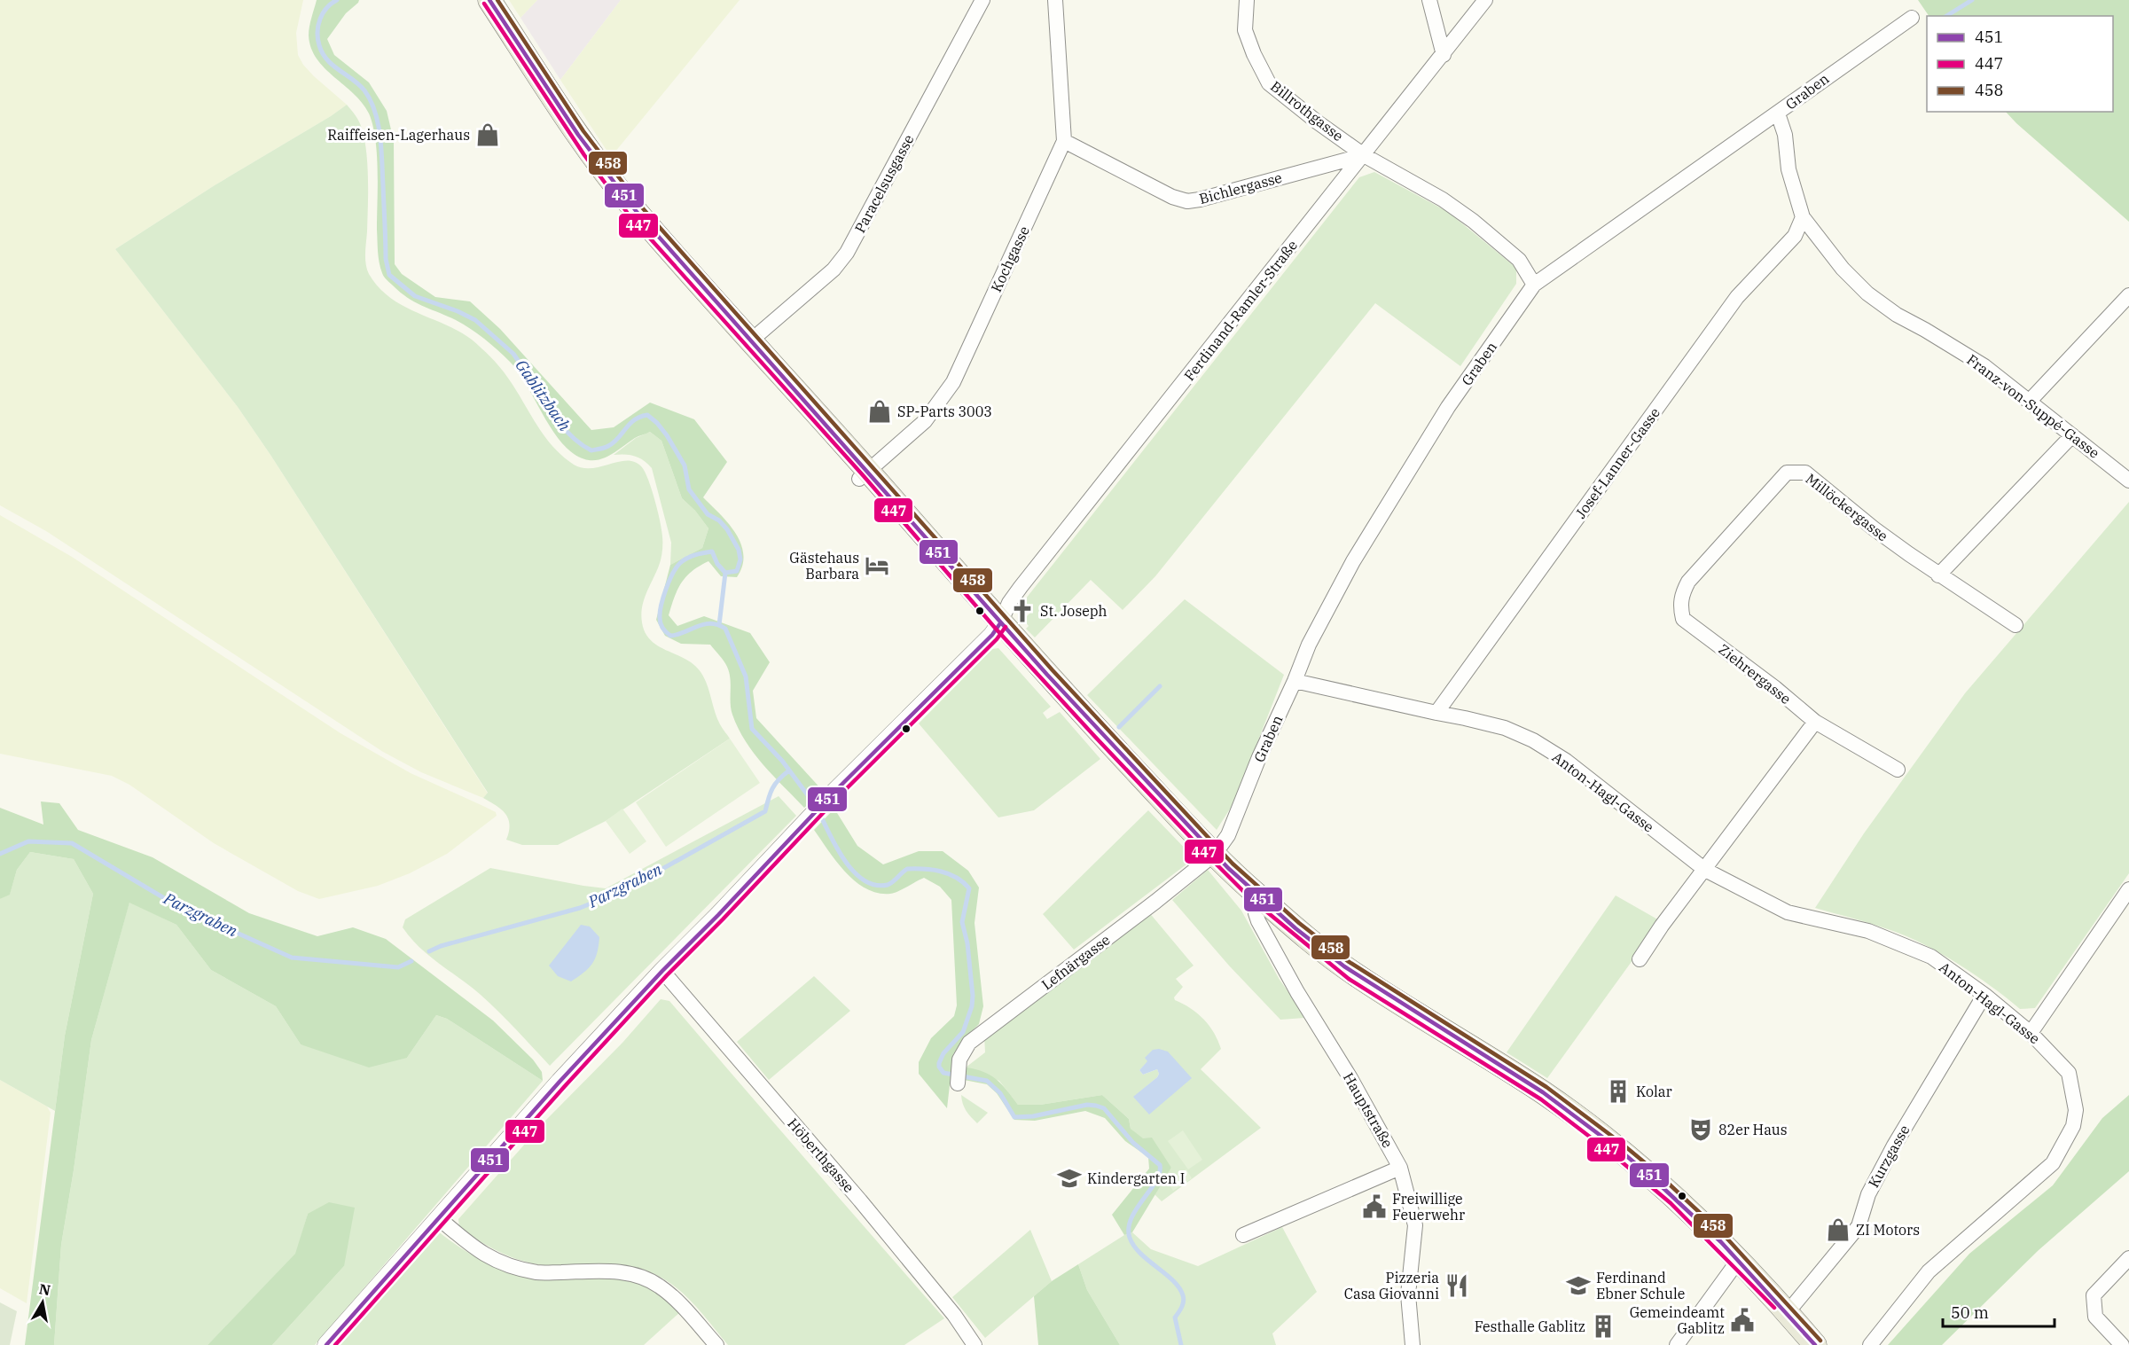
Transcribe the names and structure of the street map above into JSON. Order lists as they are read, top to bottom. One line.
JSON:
{"streets":{"street":["Graben","Billrothgasse","Paracelsusgasse","Bichlergasse","Kochgasse","Ferdinand-Ramler-Straße","Franz-von-Suppé-Gasse","Josef-Lanner-Gasse","Millöckergasse","Ziehrergasse","Anton-Hagl-Gasse","Lefnärgasse","Hauptstraße","Höberthgasse","Kurzgasse"]},"crossings":[["Graben","Billrothgasse"],["Graben","Franz-von-Suppé-Gasse"],["Graben","Anton-Hagl-Gasse"],["Graben","Lefnärgasse"],["Billrothgasse","Bichlergasse"],["Billrothgasse","Ferdinand-Ramler-Straße"],["Bichlergasse","Kochgasse"],["Bichlergasse","Ferdinand-Ramler-Straße"],["Franz-von-Suppé-Gasse","Josef-Lanner-Gasse"],["Josef-Lanner-Gasse","Anton-Hagl-Gasse"],["Millöckergasse","Ziehrergasse"],["Anton-Hagl-Gasse","Kurzgasse"]],"water":["Gablitzbach","Parzgraben"],"places":{"shop":["Raiffeisen-Lagerhaus","SP-Parts 3003","ZI Motors"],"hotel":["Gästehaus Barbara"],"church":["St. Joseph"],"building":["Kolar","Festhalle Gablitz"],"theatre":["82er Haus"],"school or university":["Kindergarten I","Ferdinand Ebner Schule"],"public building":["Freiwillige Feuerwehr","Gemeindeamt Gablitz"],"restaurant":["Pizzeria Casa Giovanni"]},"lines":["transit line 451","transit line 458","transit line 447"],"legend":["451","447","458"],"scale_bar":"50 m","north":"top"}
